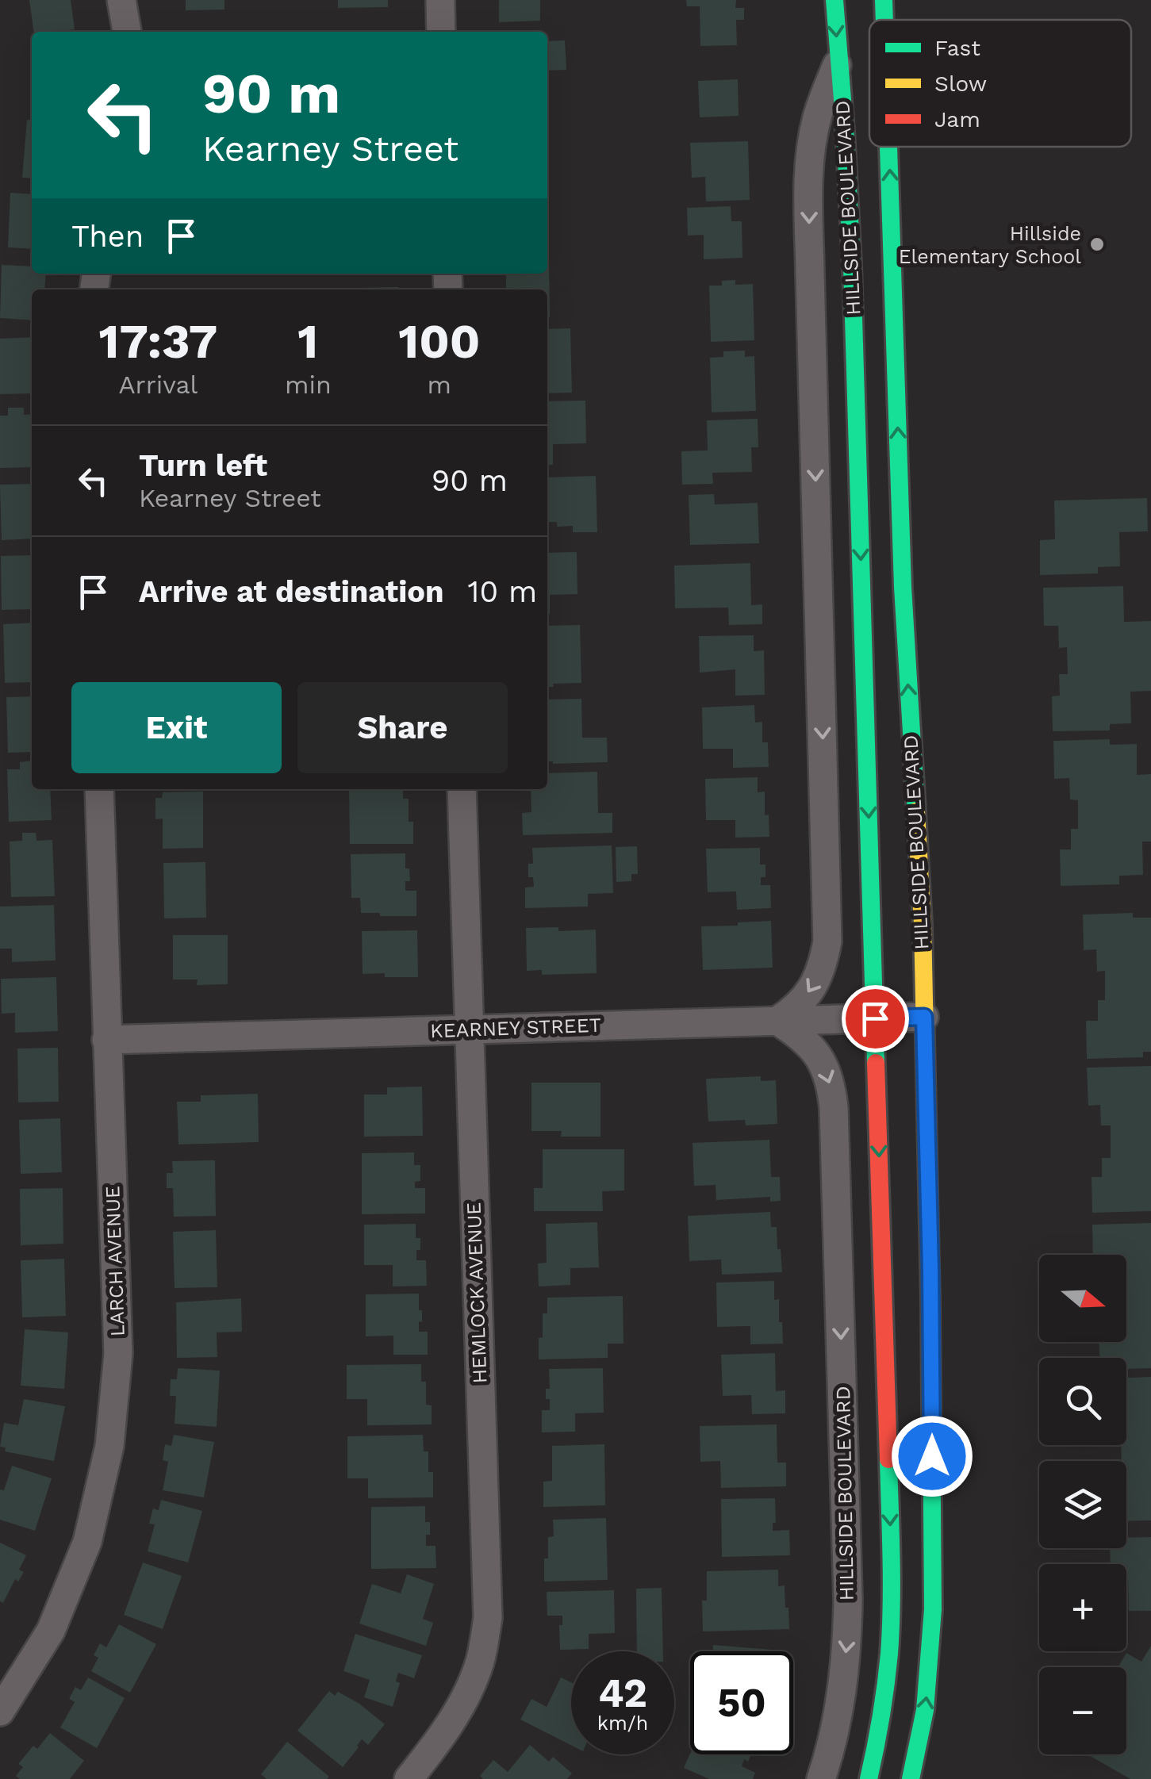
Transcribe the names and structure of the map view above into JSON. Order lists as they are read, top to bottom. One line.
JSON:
{"streets":{"main road":["HILLSIDE BOULEVARD"],"street":["KEARNEY STREET","LARCH AVENUE","HEMLOCK AVENUE"]},"crossings":[["HILLSIDE BOULEVARD","KEARNEY STREET"],["KEARNEY STREET","LARCH AVENUE"],["KEARNEY STREET","HEMLOCK AVENUE"]],"places":["Hillside Elementary School"],"legend":["Fast","Slow","Jam"],"north":"right","page":{"turn":["90 m","Kearney Street"],"then":"Then","eta":["17:37","Arrival","1","min","100","m"],"list":[{"name":"Turn left","note":"Kearney Street","value":"90 m"},{"name":"Arrive at destination","value":"10 m"}],"buttons":["Exit","Share"],"map_buttons":["+","−"],"speed":"42 km/h","limit":"50"}}
